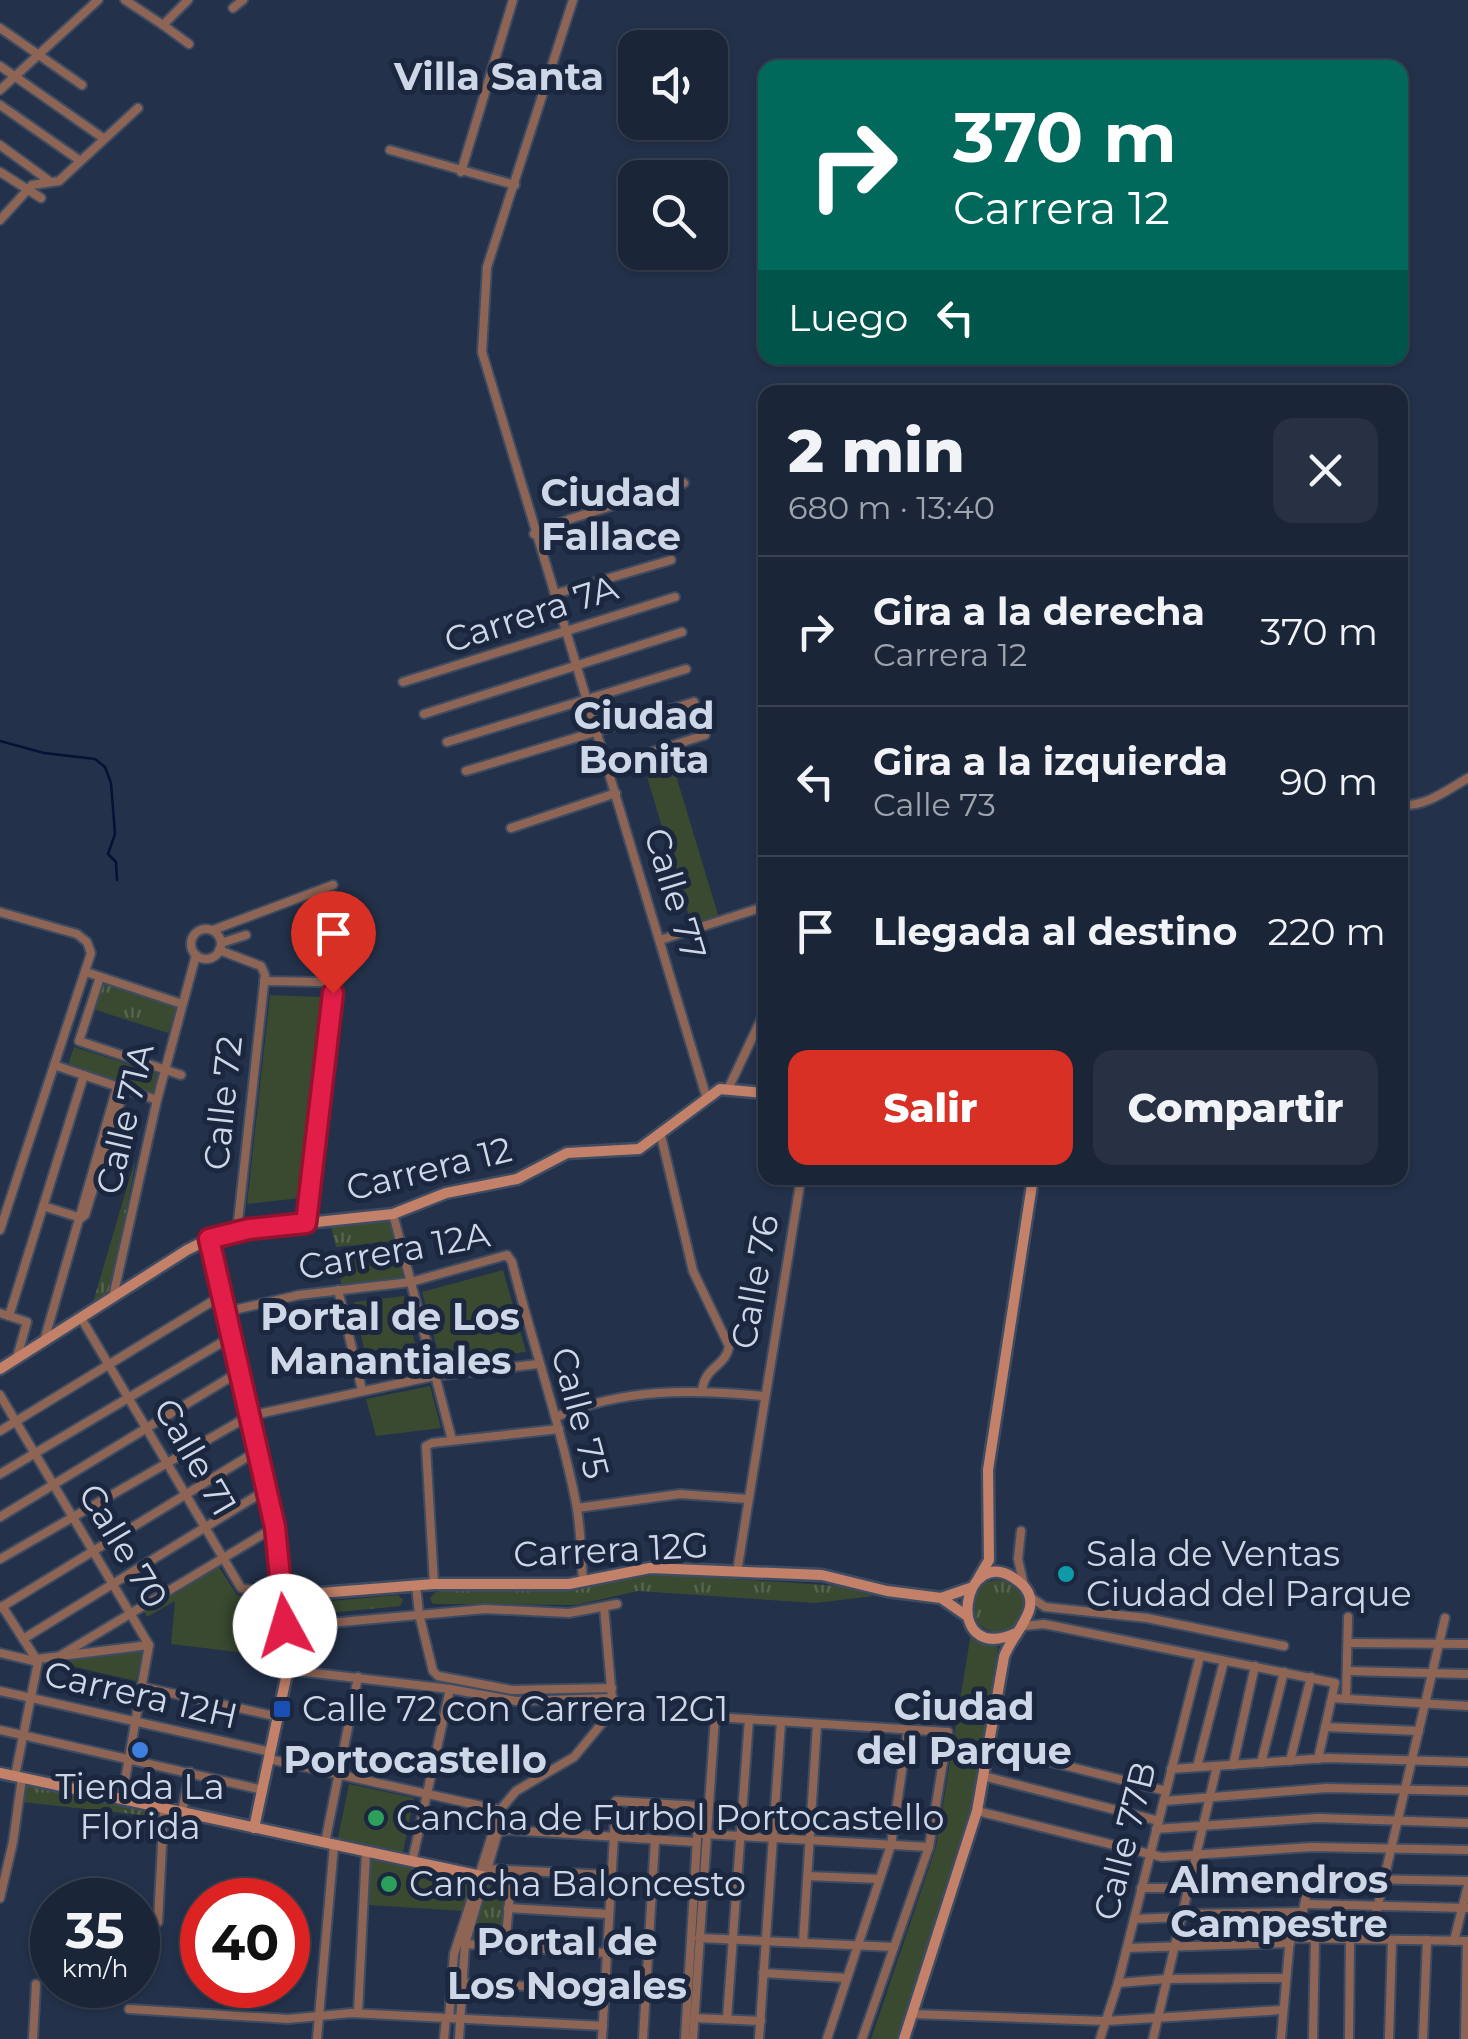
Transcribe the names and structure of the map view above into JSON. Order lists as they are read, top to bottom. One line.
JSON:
{"streets":{"street":["Carrera 7A","Calle 77","Calle 72","Calle 71A","Carrera 12","Carrera 12A","Calle 76","Calle 75","Calle 71","Calle 70","Carrera 12G","Carrera 12H","Calle 77B"]},"crossings":[["Carrera 7A","Calle 77"],["Calle 77","Carrera 12"],["Calle 72","Carrera 12"],["Calle 71A","Carrera 12"],["Carrera 12","Calle 71"],["Carrera 12A","Calle 75"],["Calle 76","Carrera 12G"],["Calle 75","Carrera 12G"],["Calle 71","Carrera 12G"],["Calle 70","Carrera 12H"]],"districts":["Villa Santa","Ciudad Fallace","Ciudad Bonita","Portal de Los Manantiales","Ciudad del Parque","Portocastello","Almendros Campestre","Portal de Los Nogales"],"places":{"other":["Sala de Ventas Ciudad del Parque","Tienda La Florida","Cancha de Furbol Portocastello","Cancha Baloncesto"],"transit":["Calle 72 con Carrera 12G1"]},"page":{"turn":["370 m","Carrera 12"],"then":"Luego","heading":["2 min","680 m · 13:40"],"list":[{"name":"Gira a la derecha","note":"Carrera 12","value":"370 m"},{"name":"Gira a la izquierda","note":"Calle 73","value":"90 m"},{"name":"Llegada al destino","value":"220 m"}],"buttons":["Salir","Compartir"],"speed":"35 km/h","limit":"40"}}
